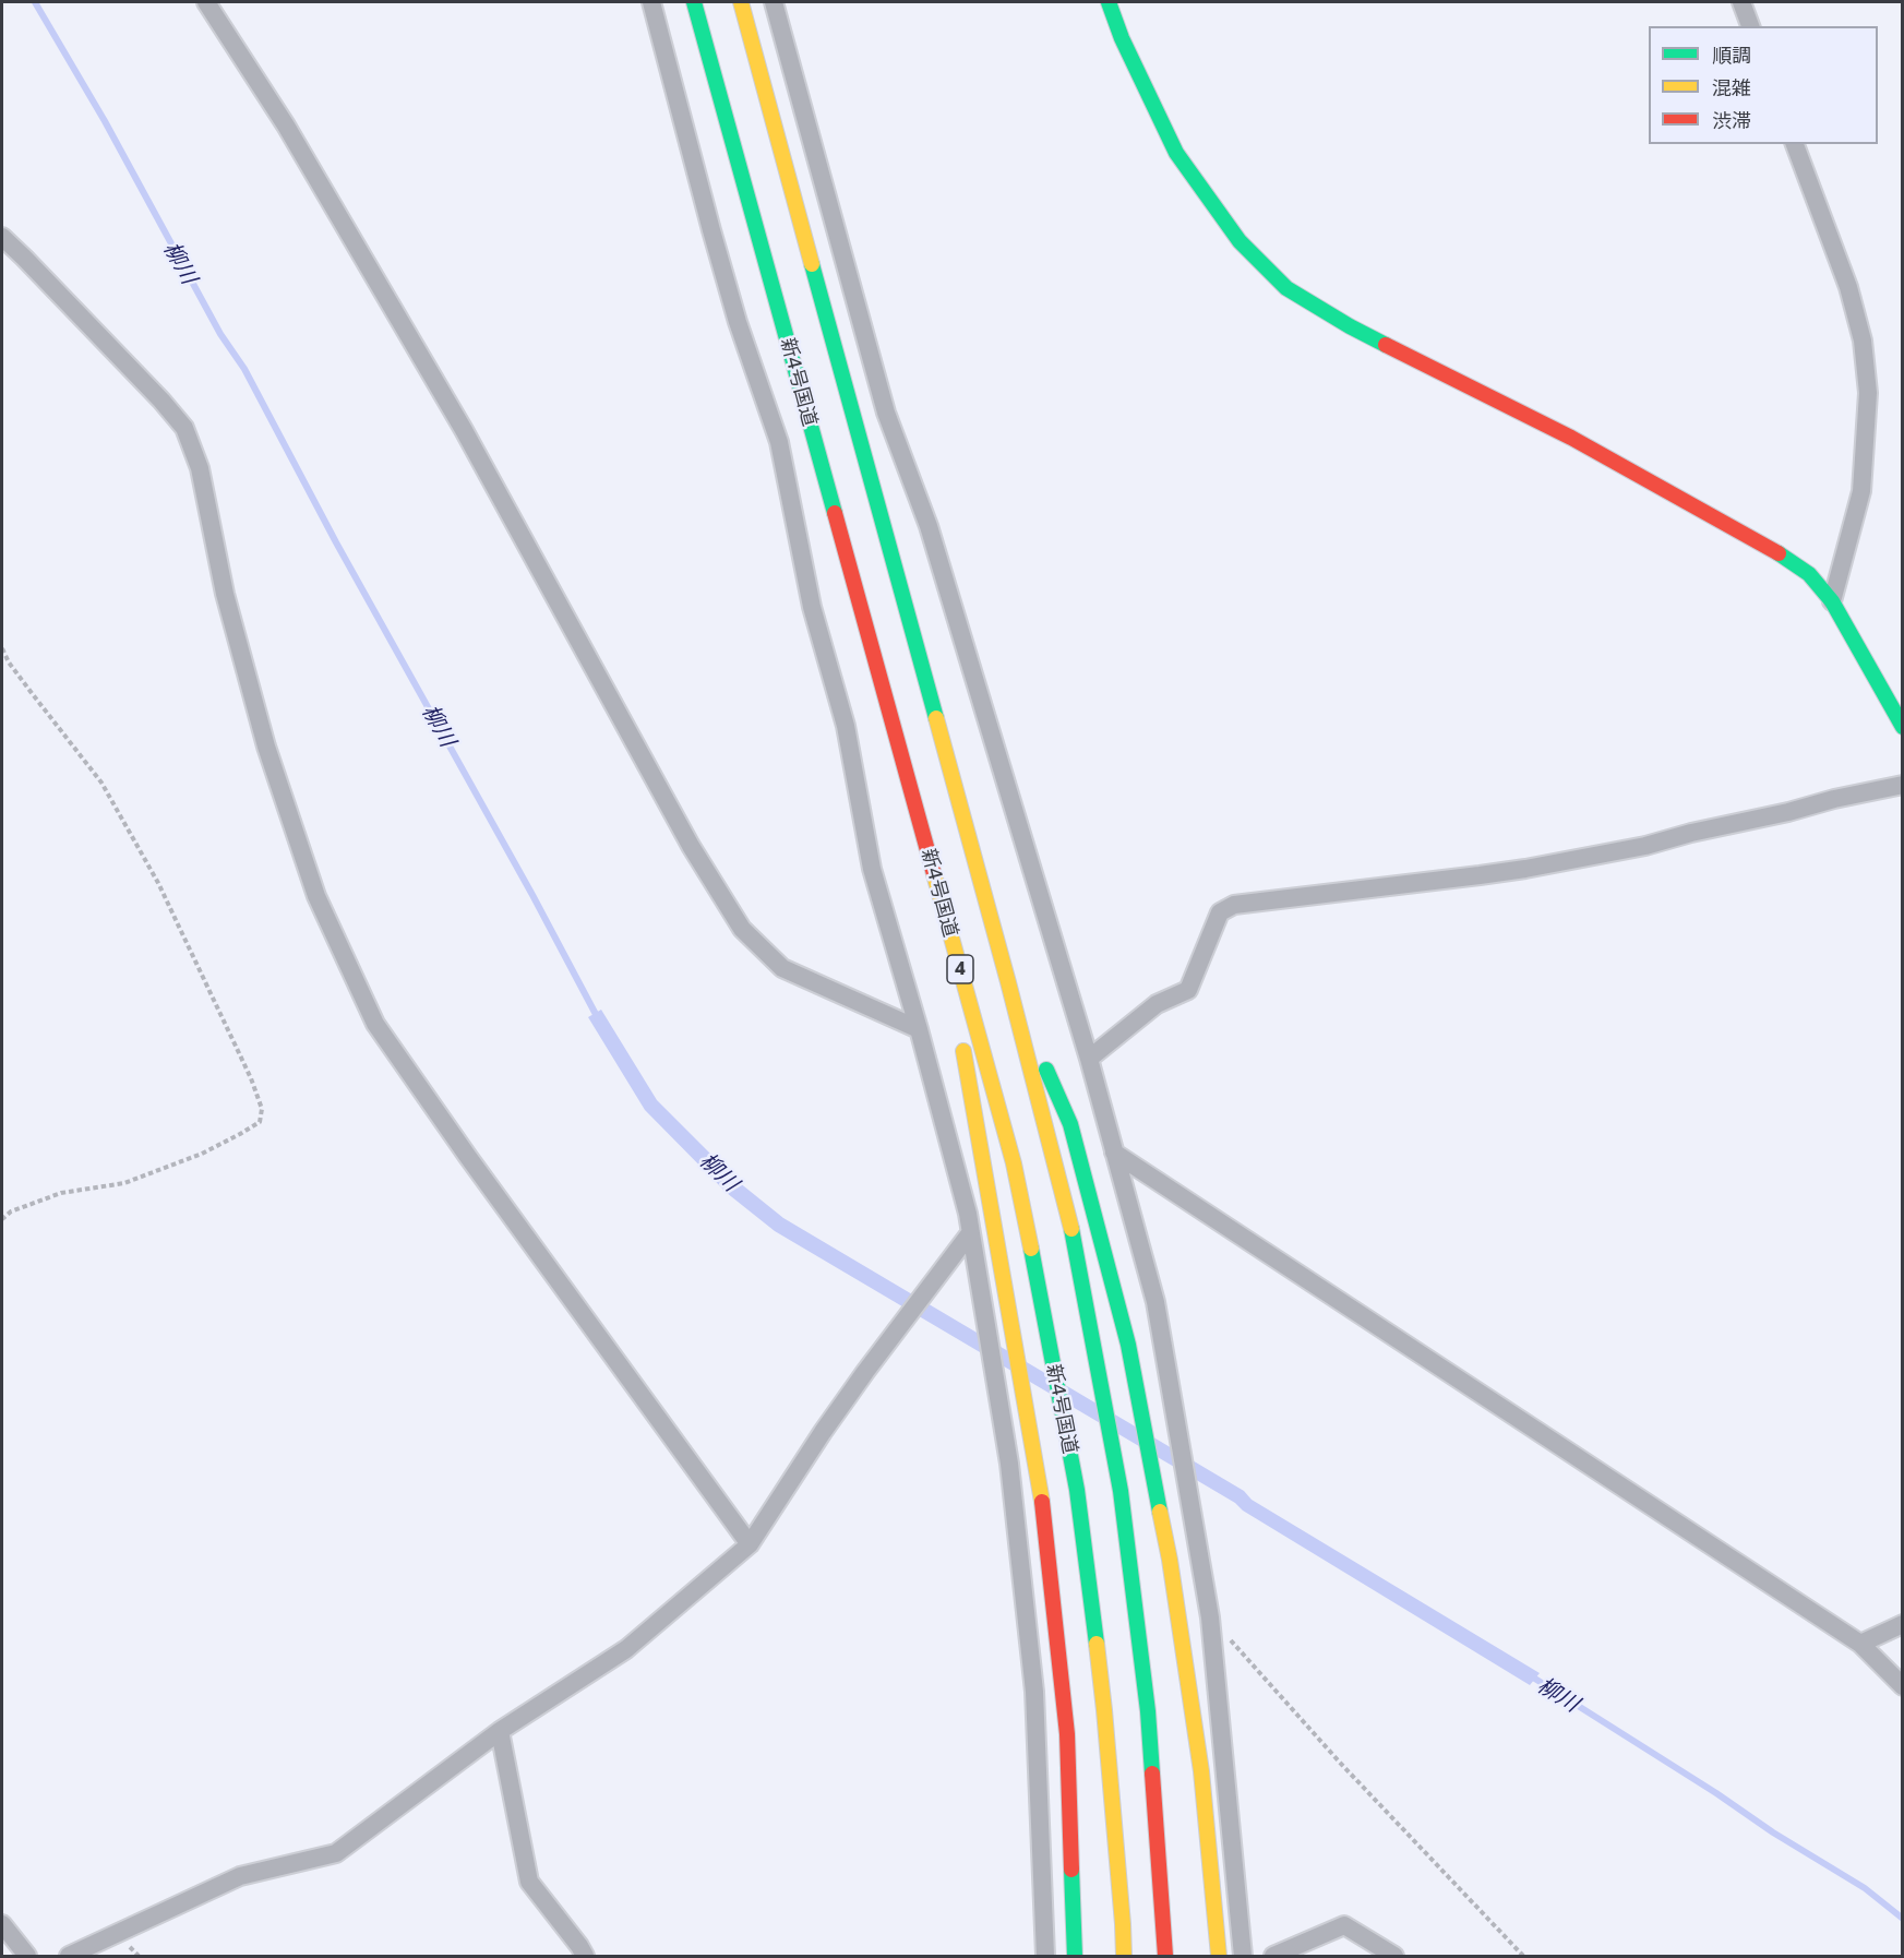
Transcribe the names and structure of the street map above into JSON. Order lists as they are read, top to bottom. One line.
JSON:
{"streets":{"main road":["新4号国道","4"]},"water":["柳川"],"legend":["順調","混雑","渋滞"]}
